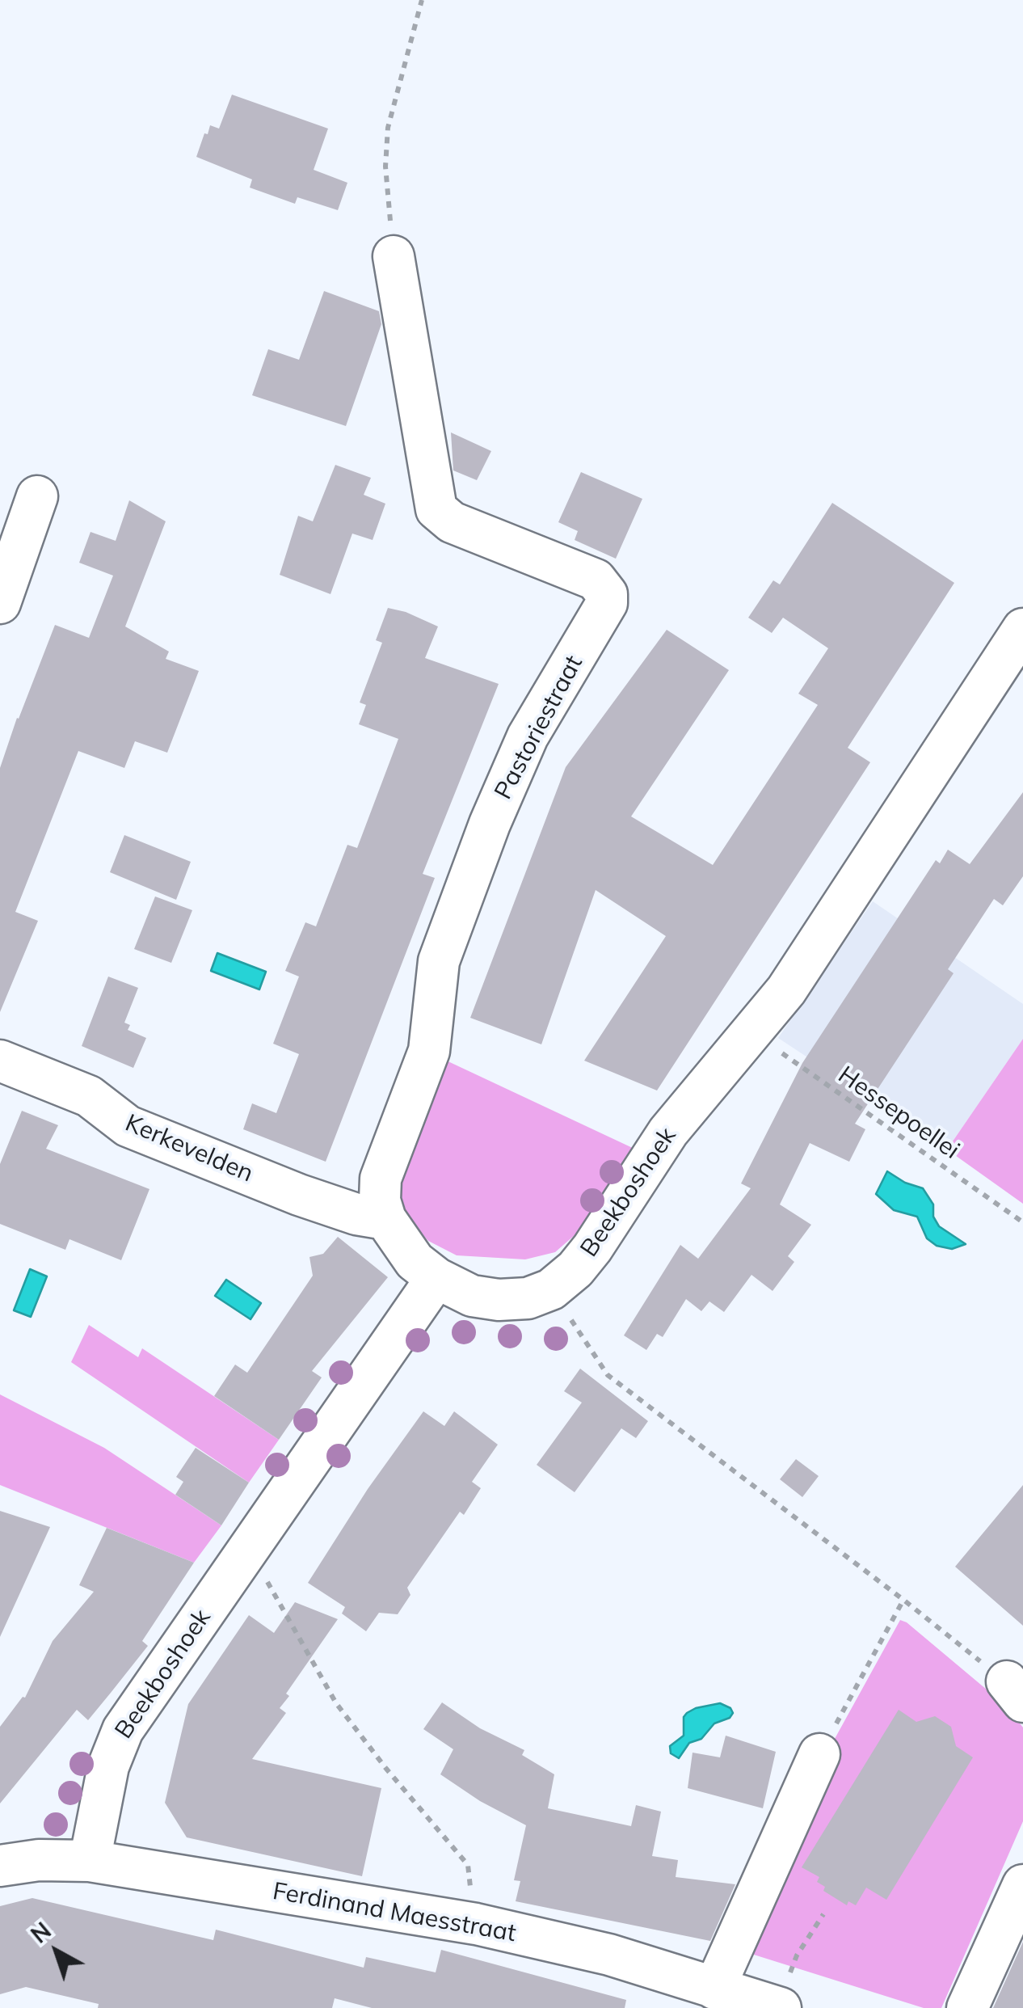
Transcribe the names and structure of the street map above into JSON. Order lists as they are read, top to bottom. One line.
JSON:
{"streets":{"street":["Pastoriestraat","Kerkevelden","Beekboshoek","Ferdinand Maesstraat"],"path":["Hessepoellei"]},"crossings":[["Pastoriestraat","Kerkevelden"],["Pastoriestraat","Beekboshoek"],["Hessepoellei","Beekboshoek"],["Beekboshoek","Ferdinand Maesstraat"]],"north":"top left"}
